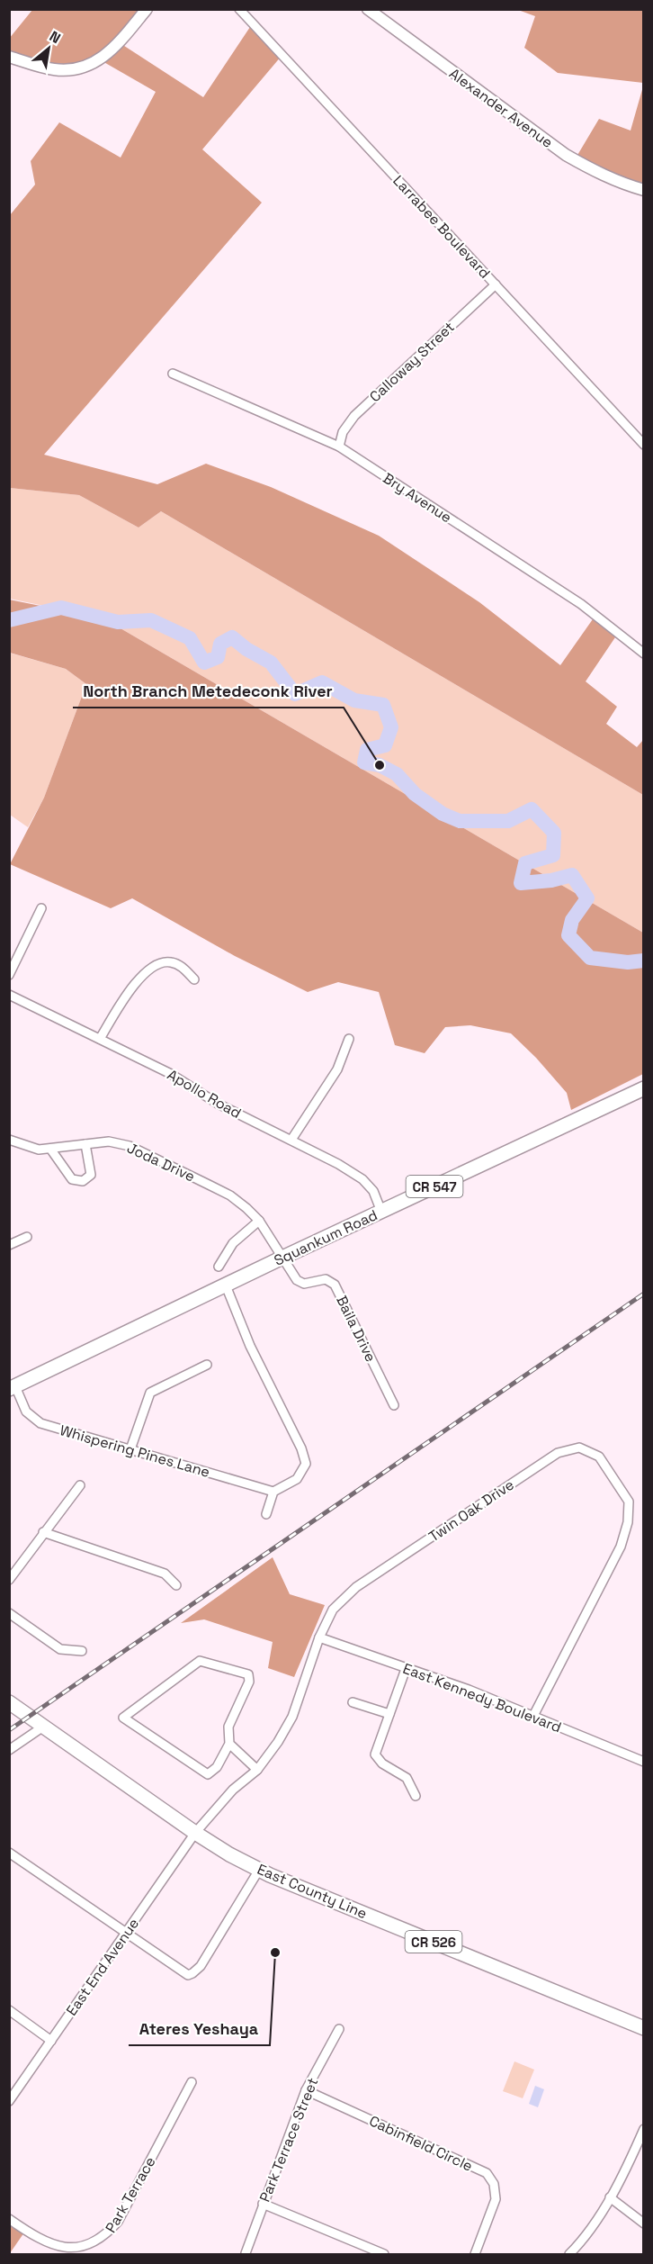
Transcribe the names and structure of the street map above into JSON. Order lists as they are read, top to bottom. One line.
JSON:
{"streets":{"main road":["CR 547","Squankum Road","East County Line","CR 526"],"street":["Alexander Avenue","Larrabee Boulevard","Calloway Street","Bry Avenue","Apollo Road","Joda Drive","Baila Drive","Whispering Pines Lane","Twin Oak Drive","East Kennedy Boulevard","East End Avenue","Park Terrace Street","Cabinfield Circle","Park Terrace"]},"crossings":[["Larrabee Boulevard","Calloway Street"],["Calloway Street","Bry Avenue"],["Apollo Road","Squankum Road"],["Joda Drive","Squankum Road"],["Joda Drive","Baila Drive"],["Squankum Road","Baila Drive"],["Squankum Road","Whispering Pines Lane"],["Twin Oak Drive","East Kennedy Boulevard"],["Twin Oak Drive","East County Line"],["Twin Oak Drive","East End Avenue"],["East County Line","East End Avenue"],["Park Terrace Street","Cabinfield Circle"]],"places":["North Branch Metedeconk River","Ateres Yeshaya"],"north":"top right"}
